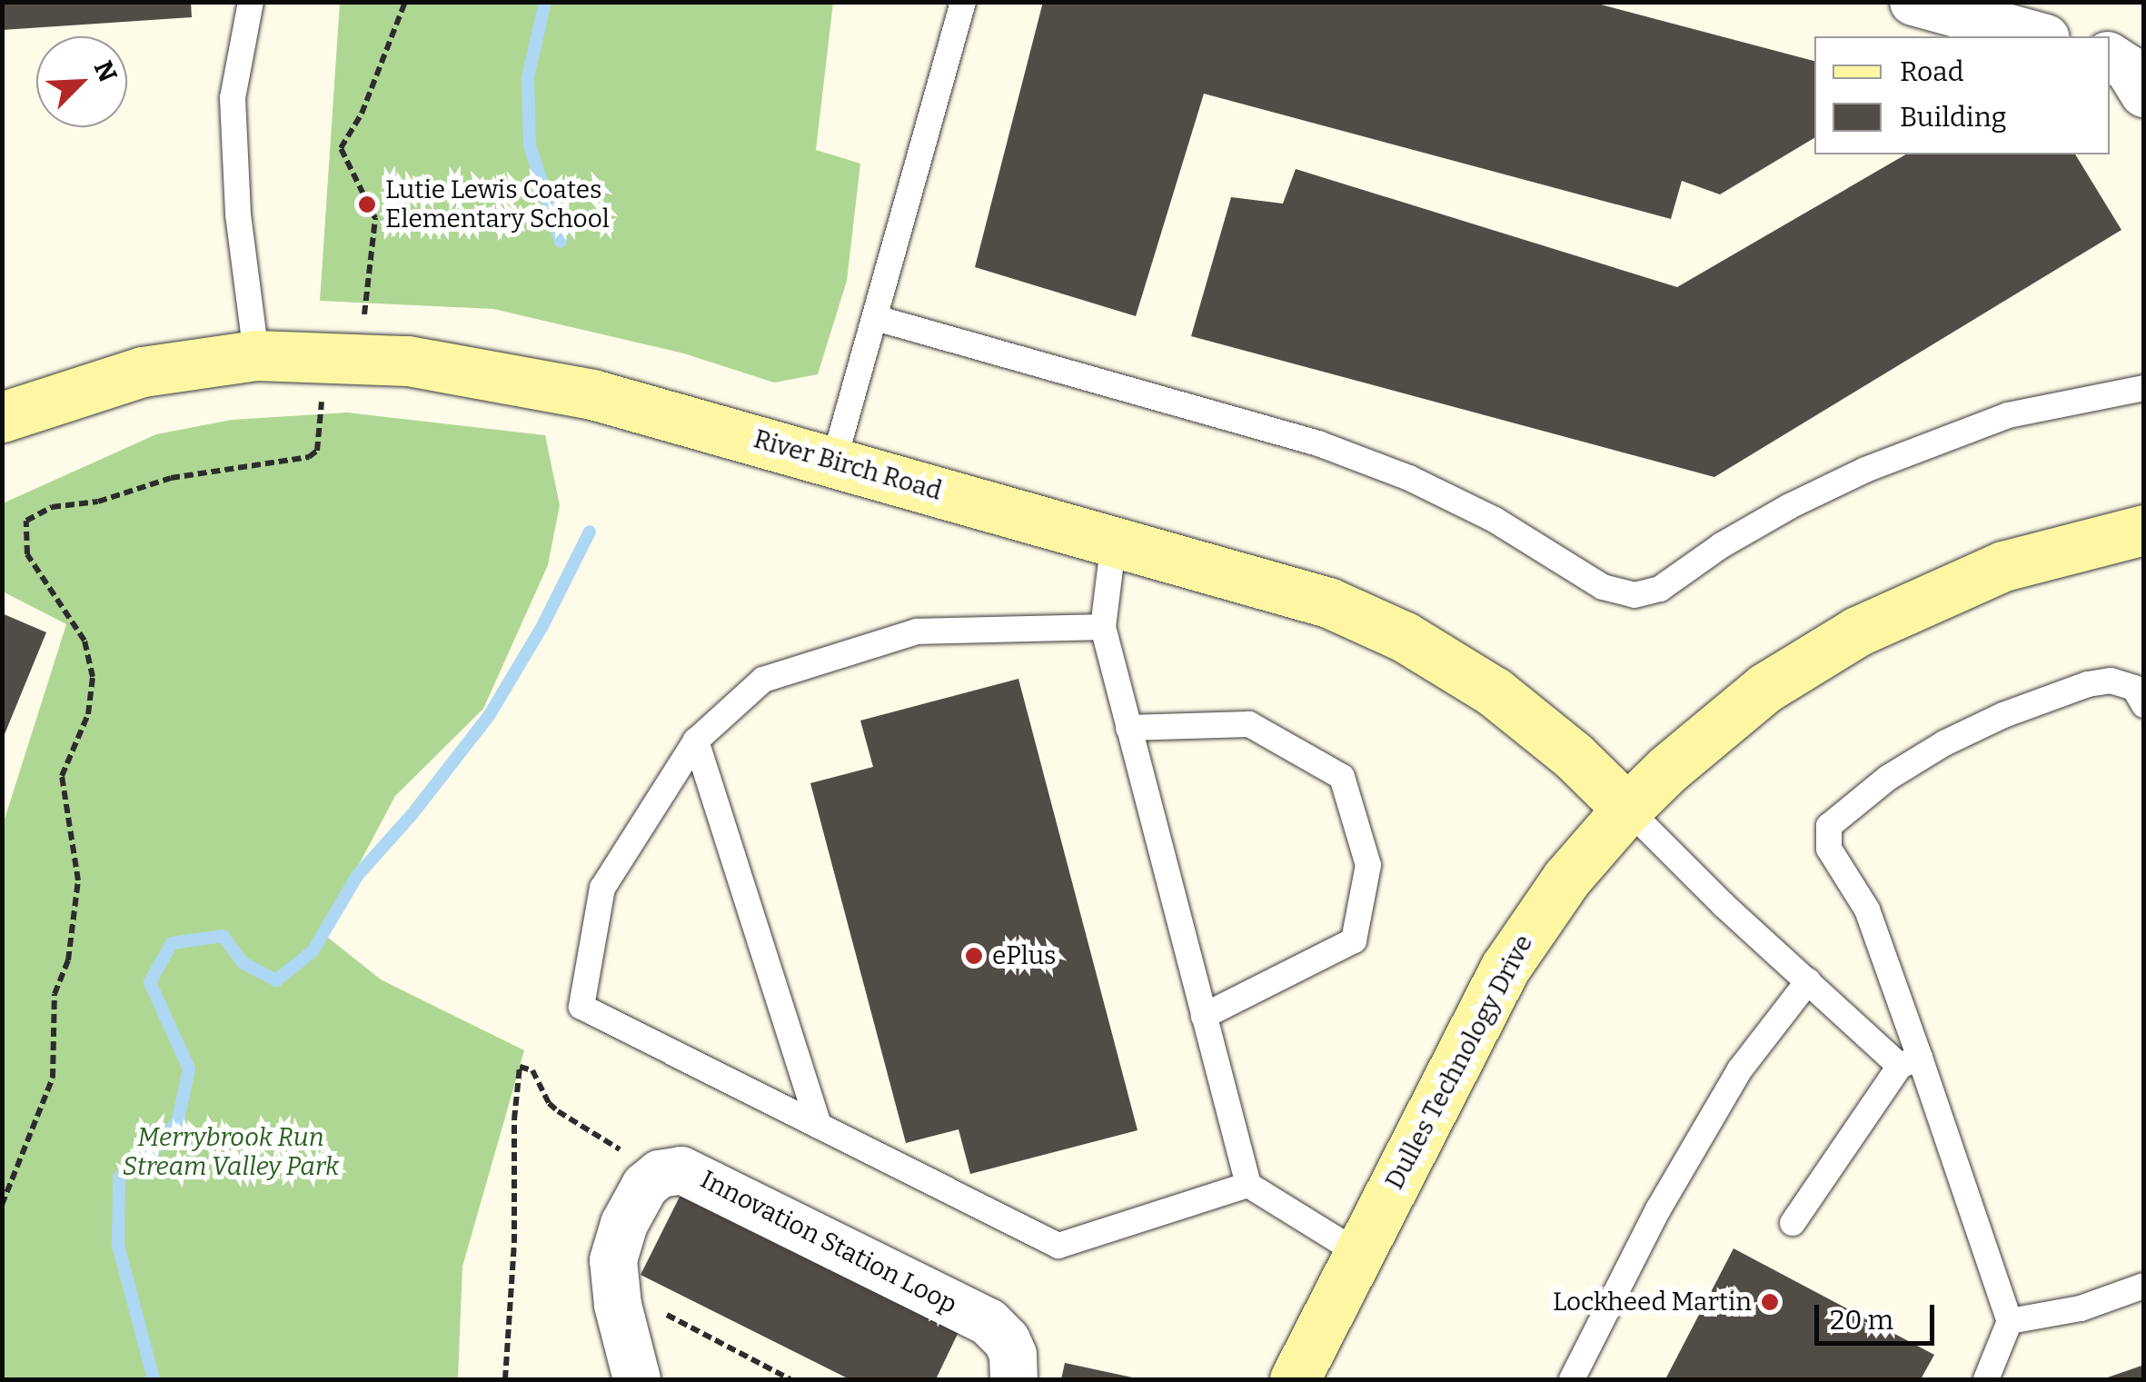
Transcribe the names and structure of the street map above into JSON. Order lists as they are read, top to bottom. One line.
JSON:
{"streets":{"street":["River Birch Road","Dulles Technology Drive","Innovation Station Loop"]},"crossings":[["River Birch Road","Dulles Technology Drive"]],"parks":["Merrybrook Run Stream Valley Park"],"places":["Lutie Lewis Coates Elementary School","ePlus","Lockheed Martin"],"legend":["Road","Building"],"scale_bar":"20 m","north":"top right"}
